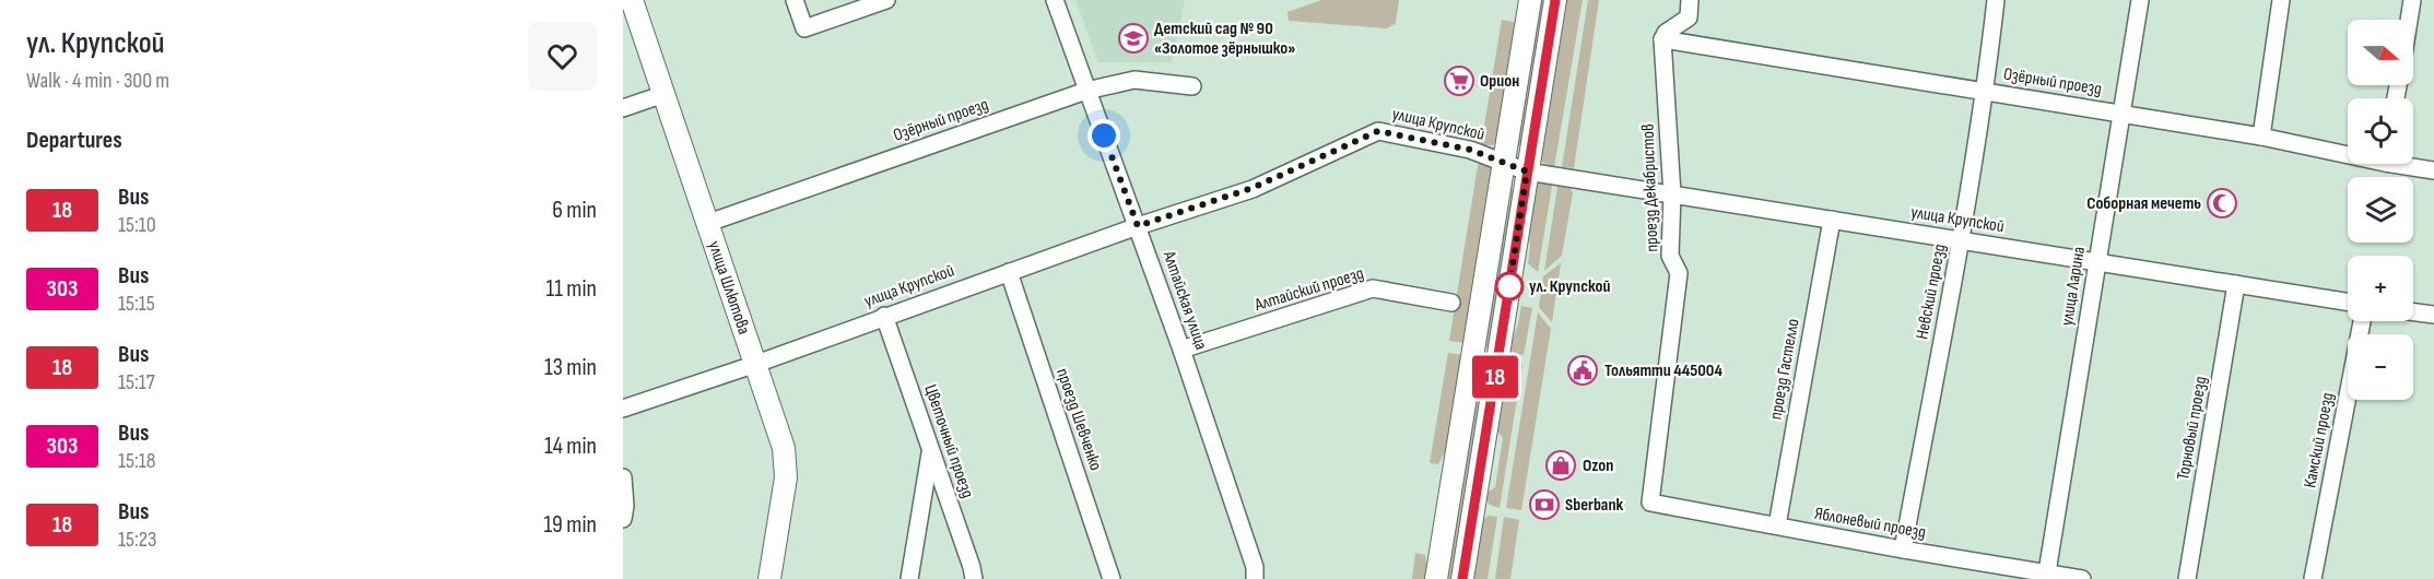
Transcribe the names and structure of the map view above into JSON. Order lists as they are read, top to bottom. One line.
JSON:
{"streets":{"main road":["улица Шлютова"],"street":["Озёрный проезд","улица Крупской","проезд Декабристов","улица Ларина","Алтайский проезд","Невский проезд","Алтайская улица","проезд Гастелло","проезд Шевченко","Торновый проезд","Камский проезд","Цветочный проезд","Яблоневый проезд"]},"crossings":[["Озёрный проезд","проезд Декабристов"],["Озёрный проезд","улица Шлютова"],["Озёрный проезд","улица Ларина"],["Озёрный проезд","Невский проезд"],["Озёрный проезд","Алтайская улица"],["улица Крупской","проезд Декабристов"],["улица Крупской","улица Шлютова"],["улица Крупской","улица Ларина"],["улица Крупской","Невский проезд"],["улица Крупской","Алтайская улица"],["улица Крупской","проезд Гастелло"],["улица Крупской","проезд Шевченко"],["улица Крупской","Торновый проезд"],["улица Крупской","Цветочный проезд"],["проезд Декабристов","Яблоневый проезд"],["улица Ларина","Яблоневый проезд"],["Алтайский проезд","Алтайская улица"],["Невский проезд","Яблоневый проезд"],["проезд Гастелло","Яблоневый проезд"]],"places":{"school or university":["Детский сад № 90 «Золотое зёрнышко»"],"supermarket":["Орион"],"mosque":["Cоборная мечеть"],"other":["ул. Крупской"],"public building":["Тольятти 445004"],"shop":["Ozon"],"bank":["Sberbank"]},"lines":["bus line 18"],"north":"right","page":{"heading":[["ул. Крупской","Walk · 4 min · 300 m"],"Departures"],"on_map":"18","map_buttons":["+","−"],"list":[{"mark":"18","name":"Bus","note":"15:10","value":"6 min"},{"mark":"303","name":"Bus","note":"15:15","value":"11 min"},{"mark":"18","name":"Bus","note":"15:17","value":"13 min"},{"mark":"303","name":"Bus","note":"15:18","value":"14 min"},{"mark":"18","name":"Bus","note":"15:23","value":"19 min"}]}}
